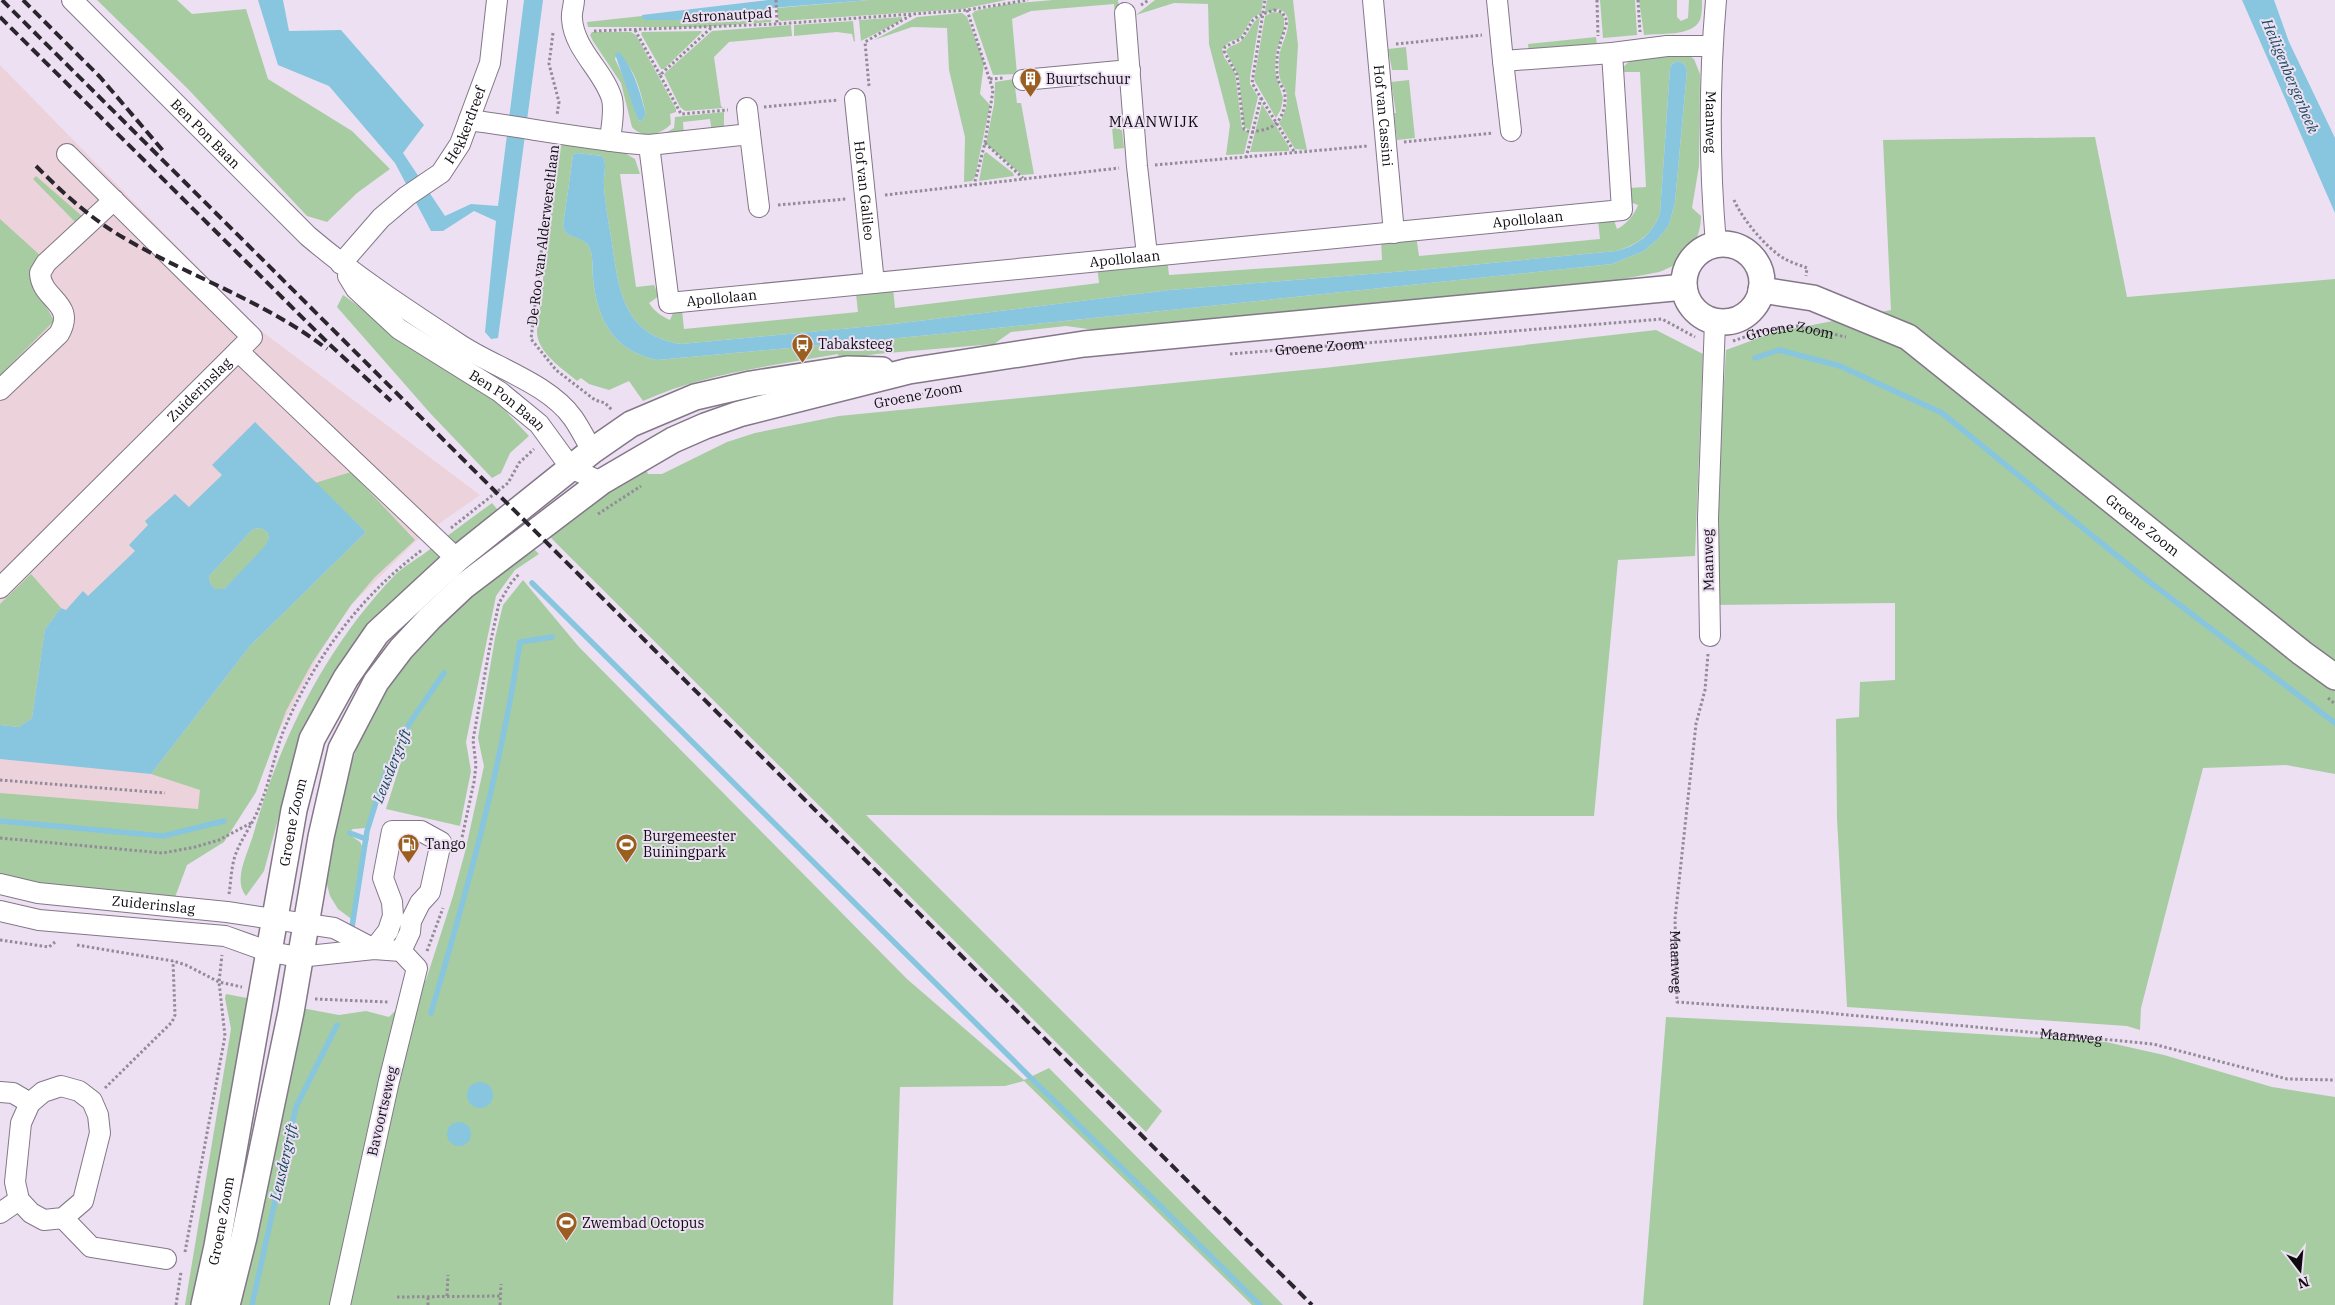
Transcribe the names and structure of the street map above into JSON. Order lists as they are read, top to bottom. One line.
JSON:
{"streets":{"main road":["Groene Zoom"],"street":["Hof van Cassini","Maanweg","Hekkerdreef","Ben Pon Baan","Hof van Galileo","Apollolaan","De Roo van Alderwereltlaan","Zuiderinslag","Bavoortseweg"],"path":["Astronautpad"]},"crossings":[["Hof van Cassini","Apollolaan"],["Maanweg","Groene Zoom"],["Hekkerdreef","Ben Pon Baan"],["Hekkerdreef","De Roo van Alderwereltlaan"],["Ben Pon Baan","Groene Zoom"],["Hof van Galileo","Apollolaan"],["Groene Zoom","Zuiderinslag"]],"districts":["MAANWIJK"],"water":["Heiligenbergerbeek","Leusdergrift"],"places":{"building":["Buurtschuur"],"bus stop":["Tabaksteeg"],"fuel station":["Tango"],"sports":["Burgemeester Buiningpark","Zwembad Octopus"]},"north":"bottom"}
